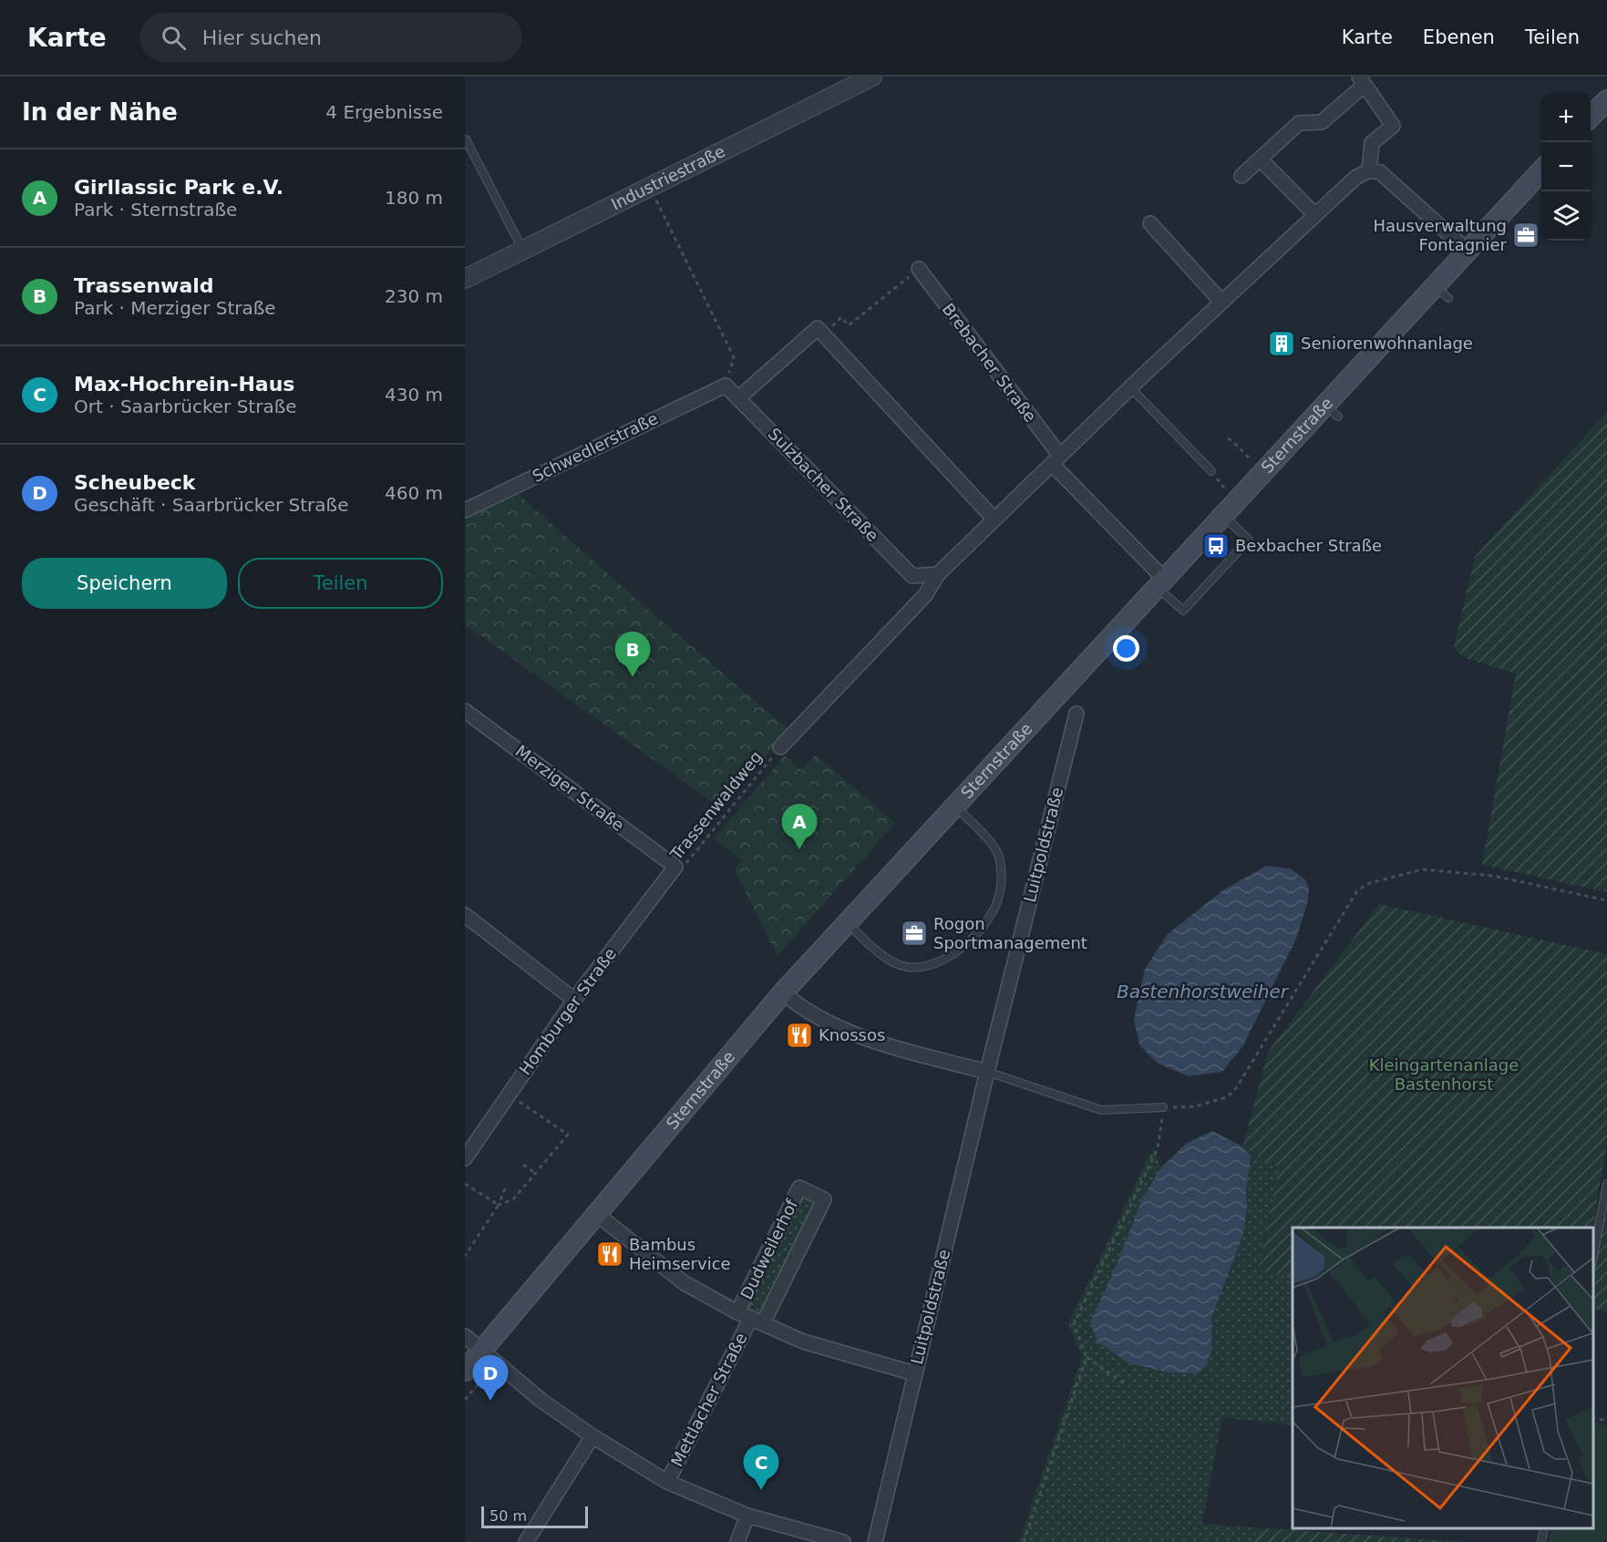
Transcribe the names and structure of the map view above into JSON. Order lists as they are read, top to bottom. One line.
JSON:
{"streets":{"main road":["Sternstraße"],"street":["Industriestraße","Brebacher Straße","Schwedlerstraße","Sulzbacher Straße","Merziger Straße","Luitpoldstraße","Homburger Straße","Dudweilerhof","Mettlacher Straße"],"path":["Trassenwaldweg"]},"crossings":[["Brebacher Straße","Sternstraße"],["Schwedlerstraße","Sulzbacher Straße"],["Merziger Straße","Trassenwaldweg"],["Merziger Straße","Homburger Straße"],["Trassenwaldweg","Homburger Straße"],["Dudweilerhof","Mettlacher Straße"]],"water":["Bastenhorstweiher"],"parks":["Kleingartenanlage Bastenhorst"],"places":{"office":["Hausverwaltung Fontagnier","Rogon Sportmanagement"],"building":["Seniorenwohnanlage"],"bus stop":["Bexbacher Straße"],"restaurant":["Knossos","Bambus Heimservice"]},"scale_bar":"50 m","page":{"header":"Karte","search":"Hier suchen","nav":["Karte","Ebenen","Teilen"],"heading":["In der Nähe","4 Ergebnisse"],"map_buttons":["+","−"],"list":[{"mark":"A","name":"Girllassic Park e.V.","note":"Park · Sternstraße","value":"180 m"},{"mark":"B","name":"Trassenwald","note":"Park · Merziger Straße","value":"230 m"},{"mark":"C","name":"Max-Hochrein-Haus","note":"Ort · Saarbrücker Straße","value":"430 m"},{"mark":"D","name":"Scheubeck","note":"Geschäft · Saarbrücker Straße","value":"460 m"}],"buttons":["Speichern","Teilen"],"pins":["B","A","D","C"],"scale":"50 m"}}
